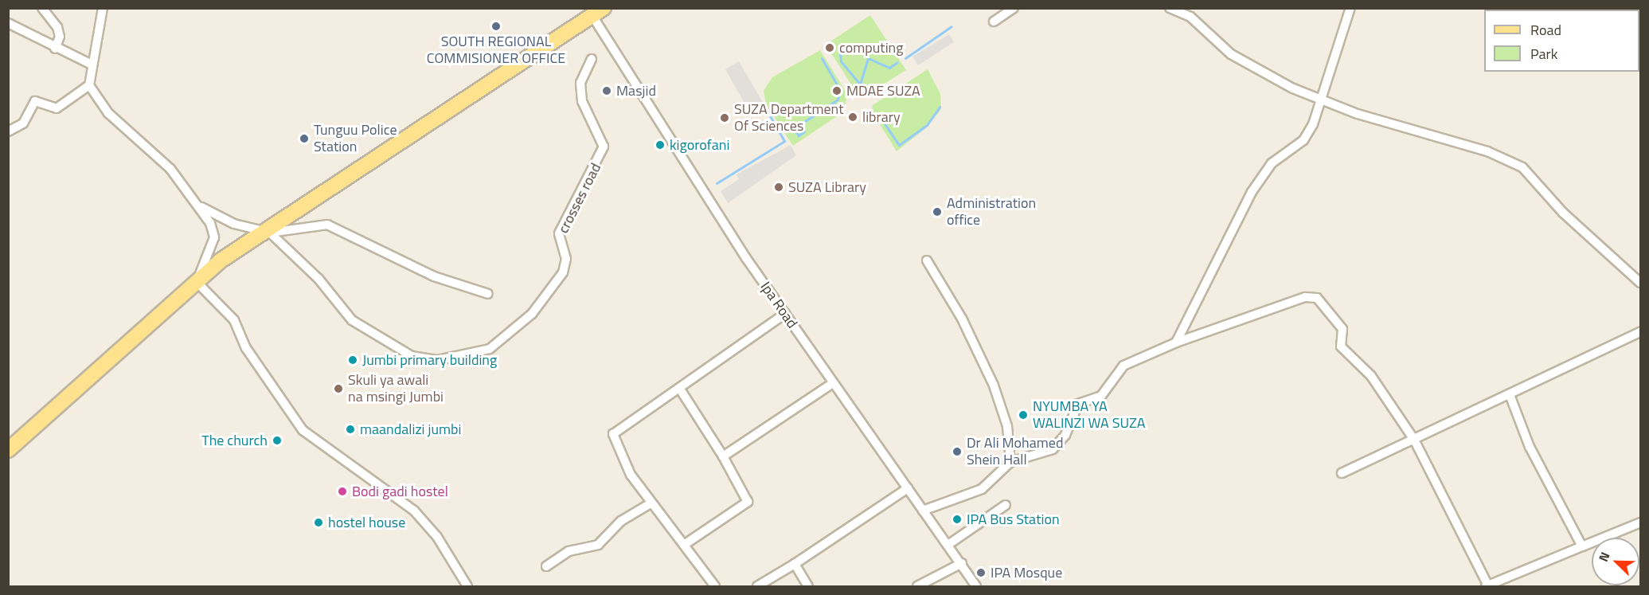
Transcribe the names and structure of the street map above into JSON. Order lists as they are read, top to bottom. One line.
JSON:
{"streets":{"street":["crosses road","Ipa Road"]},"places":["SOUTH REGIONAL COMMISIONER OFFICE","computing","Masjid","MDAE SUZA","library","SUZA Department Of Sciences","Tunguu Police Station","kigorofani","SUZA Library","Administration office","Jumbi primary building","Skuli ya awali na msingi Jumbi","NYUMBA YA WALINZI WA SUZA","maandalizi jumbi","The church","Dr Ali Mohamed Shein Hall","Bodi gadi hostel","IPA Bus Station","hostel house","IPA Mosque"],"legend":["Road","Park"],"north":"top left"}
